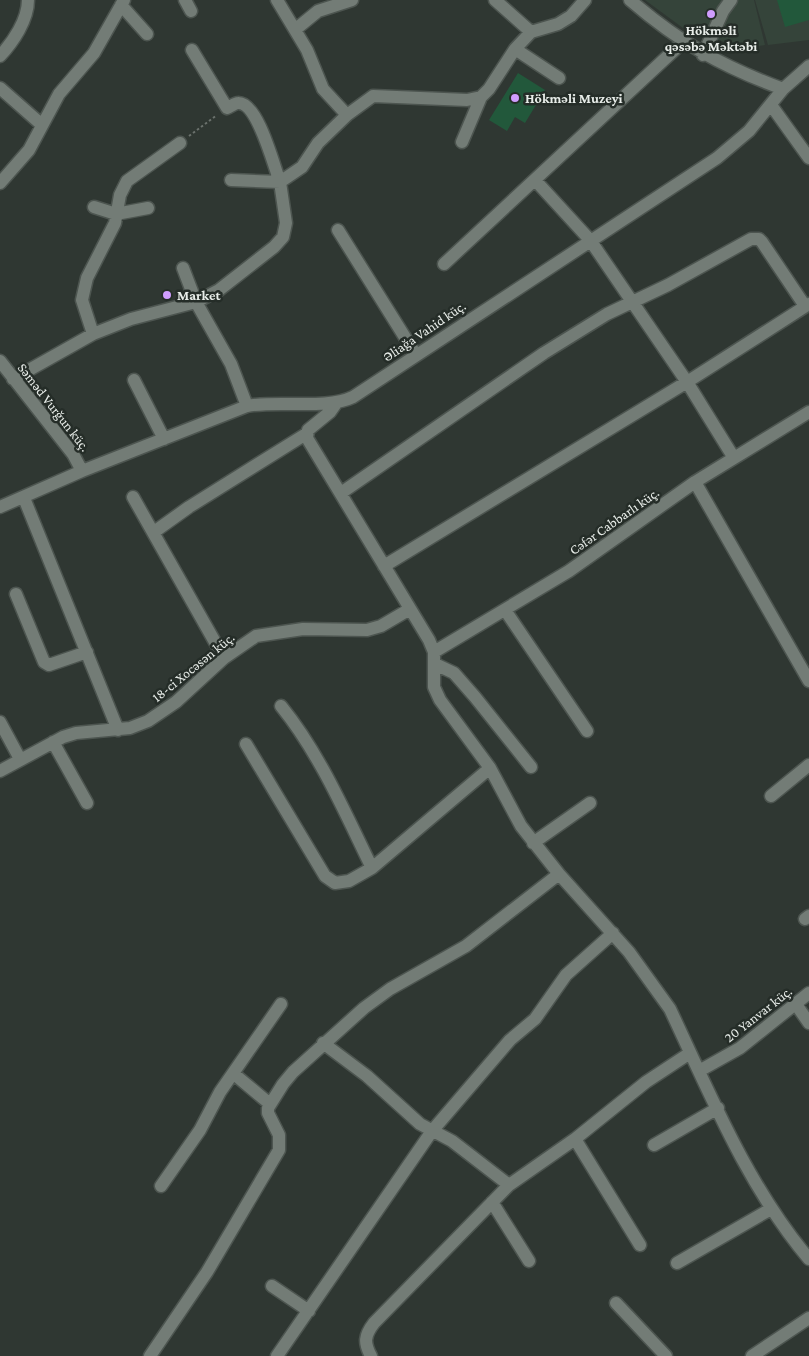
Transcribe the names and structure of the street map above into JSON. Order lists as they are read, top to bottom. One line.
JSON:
{"streets":{"street":["Əliağa Vahid küç.","Səməd Vurğun küç.","Cəfər Cabbarlı küç.","18-ci Xocəsən küç.","20 Yanvar küç."]},"crossings":[["Əliağa Vahid küç.","Səməd Vurğun küç."]],"places":["Hökməli qəsəbə Məktəbi","Hökməli Muzeyi","Market"]}
